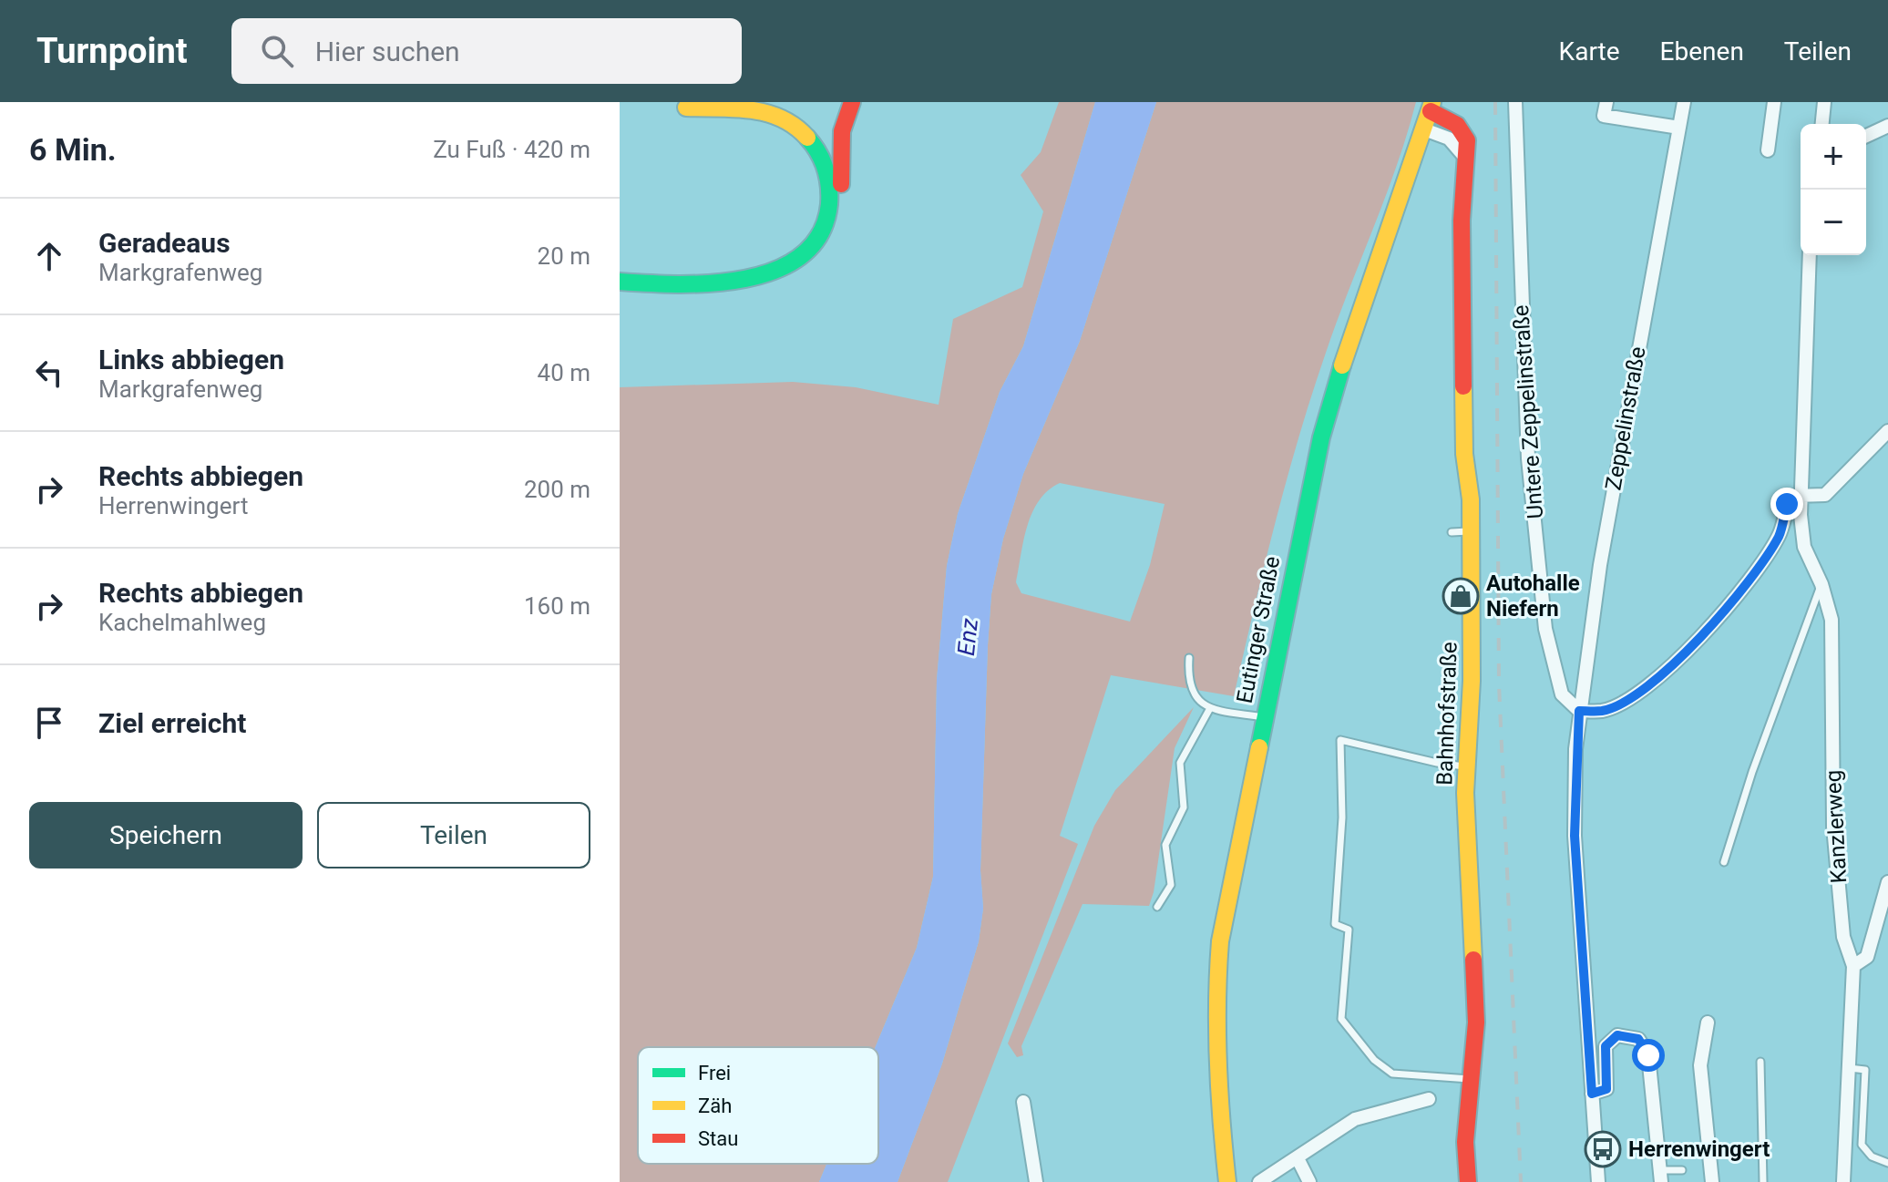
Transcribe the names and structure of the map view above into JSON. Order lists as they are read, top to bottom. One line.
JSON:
{"streets":{"main road":["Eutinger Straße","Bahnhofstraße"],"street":["Untere Zeppelinstraße","Zeppelinstraße","Kanzlerweg"]},"crossings":[["Untere Zeppelinstraße","Zeppelinstraße"],["Eutinger Straße","Bahnhofstraße"]],"water":["Enz"],"places":{"shop":["Autohalle Niefern"],"bus stop":["Herrenwingert"]},"legend":["Frei","Zäh","Stau"],"page":{"header":"Turnpoint","search":"Hier suchen","nav":["Karte","Ebenen","Teilen"],"heading":["6 Min.","Zu Fuß · 420 m"],"map_buttons":["+","−"],"list":[["Geradeaus","Markgrafenweg","20 m"],["Links abbiegen","Markgrafenweg","40 m"],["Rechts abbiegen","Herrenwingert","200 m"],["Rechts abbiegen","Kachelmahlweg","160 m"],"Ziel erreicht"],"buttons":["Speichern","Teilen"]}}
